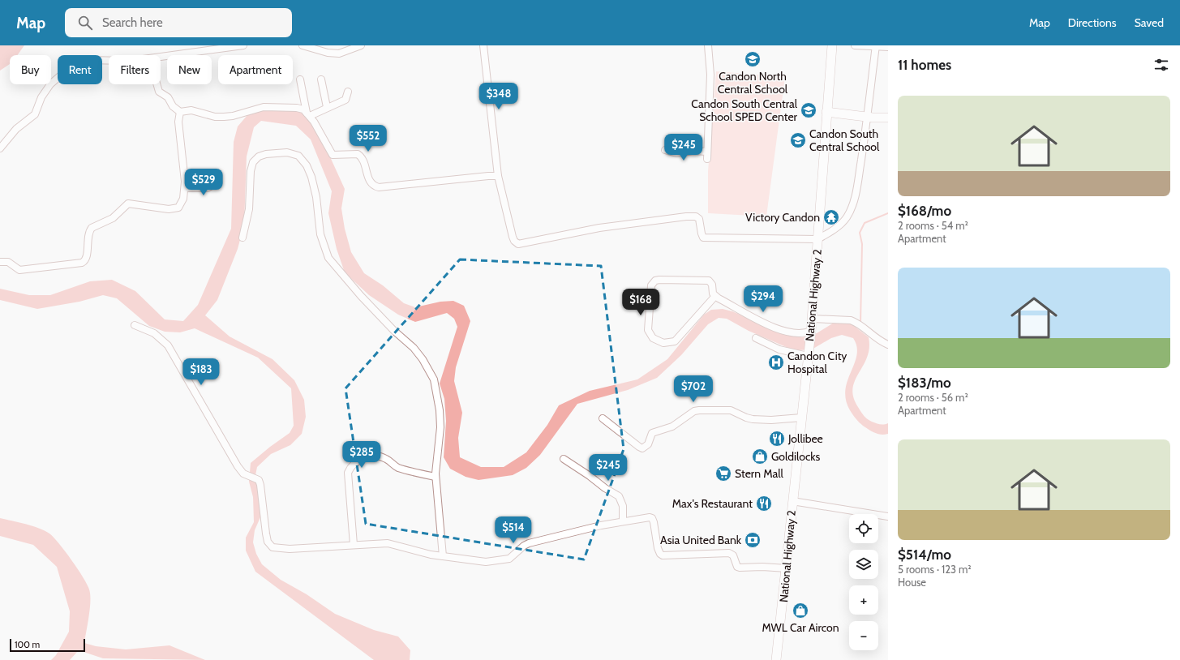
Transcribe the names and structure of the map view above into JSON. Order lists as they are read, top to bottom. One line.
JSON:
{"streets":{"main road":["National Highway 2"]},"places":{"school or university":["Candon North Central School","Candon South Central School SPED Center","Candon South Central School"],"temple":["Victory Candon"],"hospital":["Candon City Hospital"],"restaurant":["Jollibee","Max's Restaurant"],"shop":["Goldilocks","MWL Car Aircon"],"supermarket":["Stern Mall"],"bank":["Asia United Bank"]},"scale_bar":"100 m","page":{"header":"Map","search":"Search here","nav":["Map","Directions","Saved"],"heading":"11 homes","chip":["Buy","Rent","Filters","New","Apartment"],"price":["$348","$552","$245","$529","$294","$168","$183","$702","$285","$245","$514"],"list":[{"name":"$168/mo","note":"2 rooms · 54 m² · Apartment"},{"name":"$183/mo","note":"2 rooms · 56 m² · Apartment"},{"name":"$514/mo","note":"5 rooms · 123 m² · House"}],"map_buttons":["+","−"],"scale":"100 m"}}
